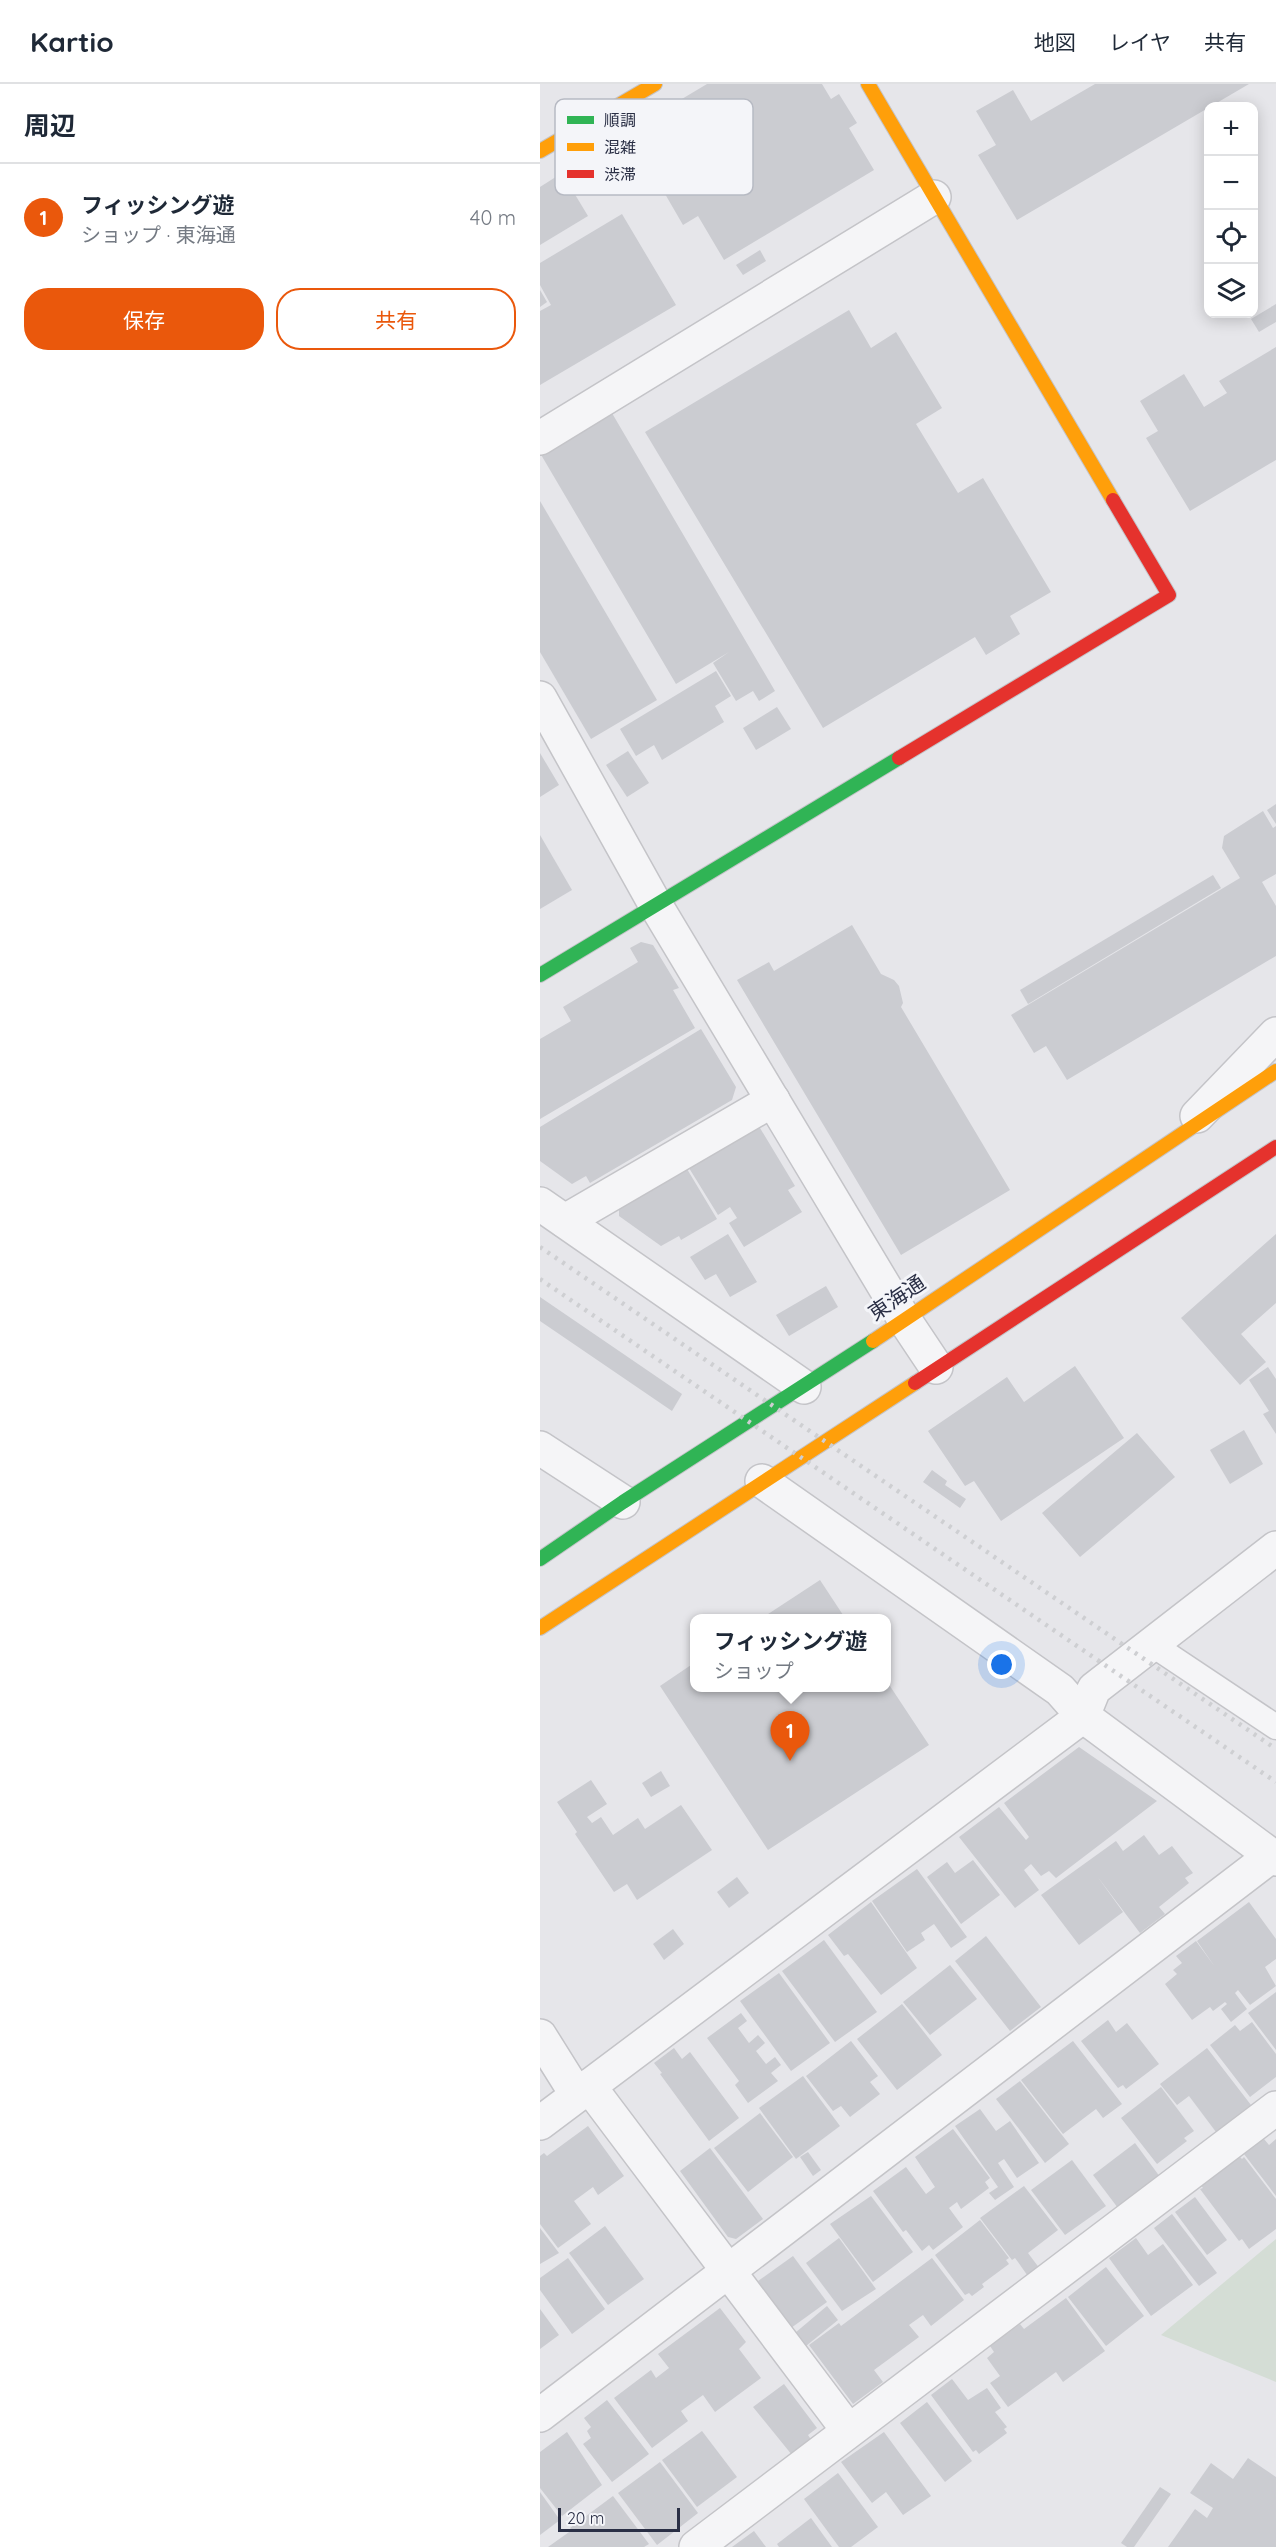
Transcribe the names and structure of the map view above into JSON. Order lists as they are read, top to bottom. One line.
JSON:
{"streets":{"main road":["東海通"]},"legend":["順調","混雑","渋滞"],"scale_bar":"20 m","page":{"header":"Kartio","nav":["地図","レイヤ","共有"],"heading":"周辺","map_buttons":["+","−"],"list":[{"mark":"1","name":"フィッシング遊","note":"ショップ · 東海通","value":"40 m"}],"buttons":["保存","共有"],"popup":["フィッシング遊","ショップ"],"pins":"1","scale":"20 m"}}
